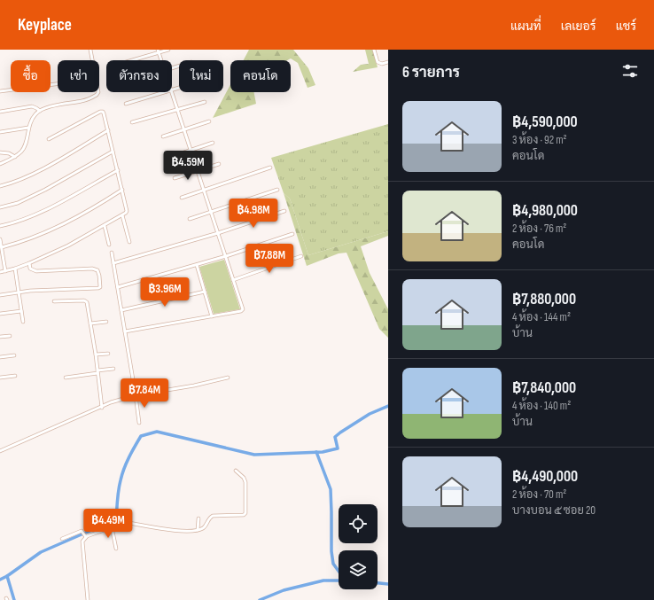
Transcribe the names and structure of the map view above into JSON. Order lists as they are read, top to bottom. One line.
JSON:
{"page":{"header":"Keyplace","nav":["แผนที่","เลเยอร์","แชร์"],"heading":"6 รายการ","chip":["ซื้อ","เช่า","ตัวกรอง","ใหม่","คอนโด"],"list":[{"name":"฿4,590,000","note":"3 ห้อง · 92 m² · คอนโด"},{"name":"฿4,980,000","note":"2 ห้อง · 76 m² · คอนโด"},{"name":"฿7,880,000","note":"4 ห้อง · 144 m² · บ้าน"},{"name":"฿7,840,000","note":"4 ห้อง · 140 m² · บ้าน"},{"name":"฿4,490,000","note":"2 ห้อง · 70 m² · บางบอน ๕ ซอย 20"}],"price":["฿4.59M","฿4.98M","฿7.88M","฿3.96M","฿7.84M","฿4.49M"]}}
